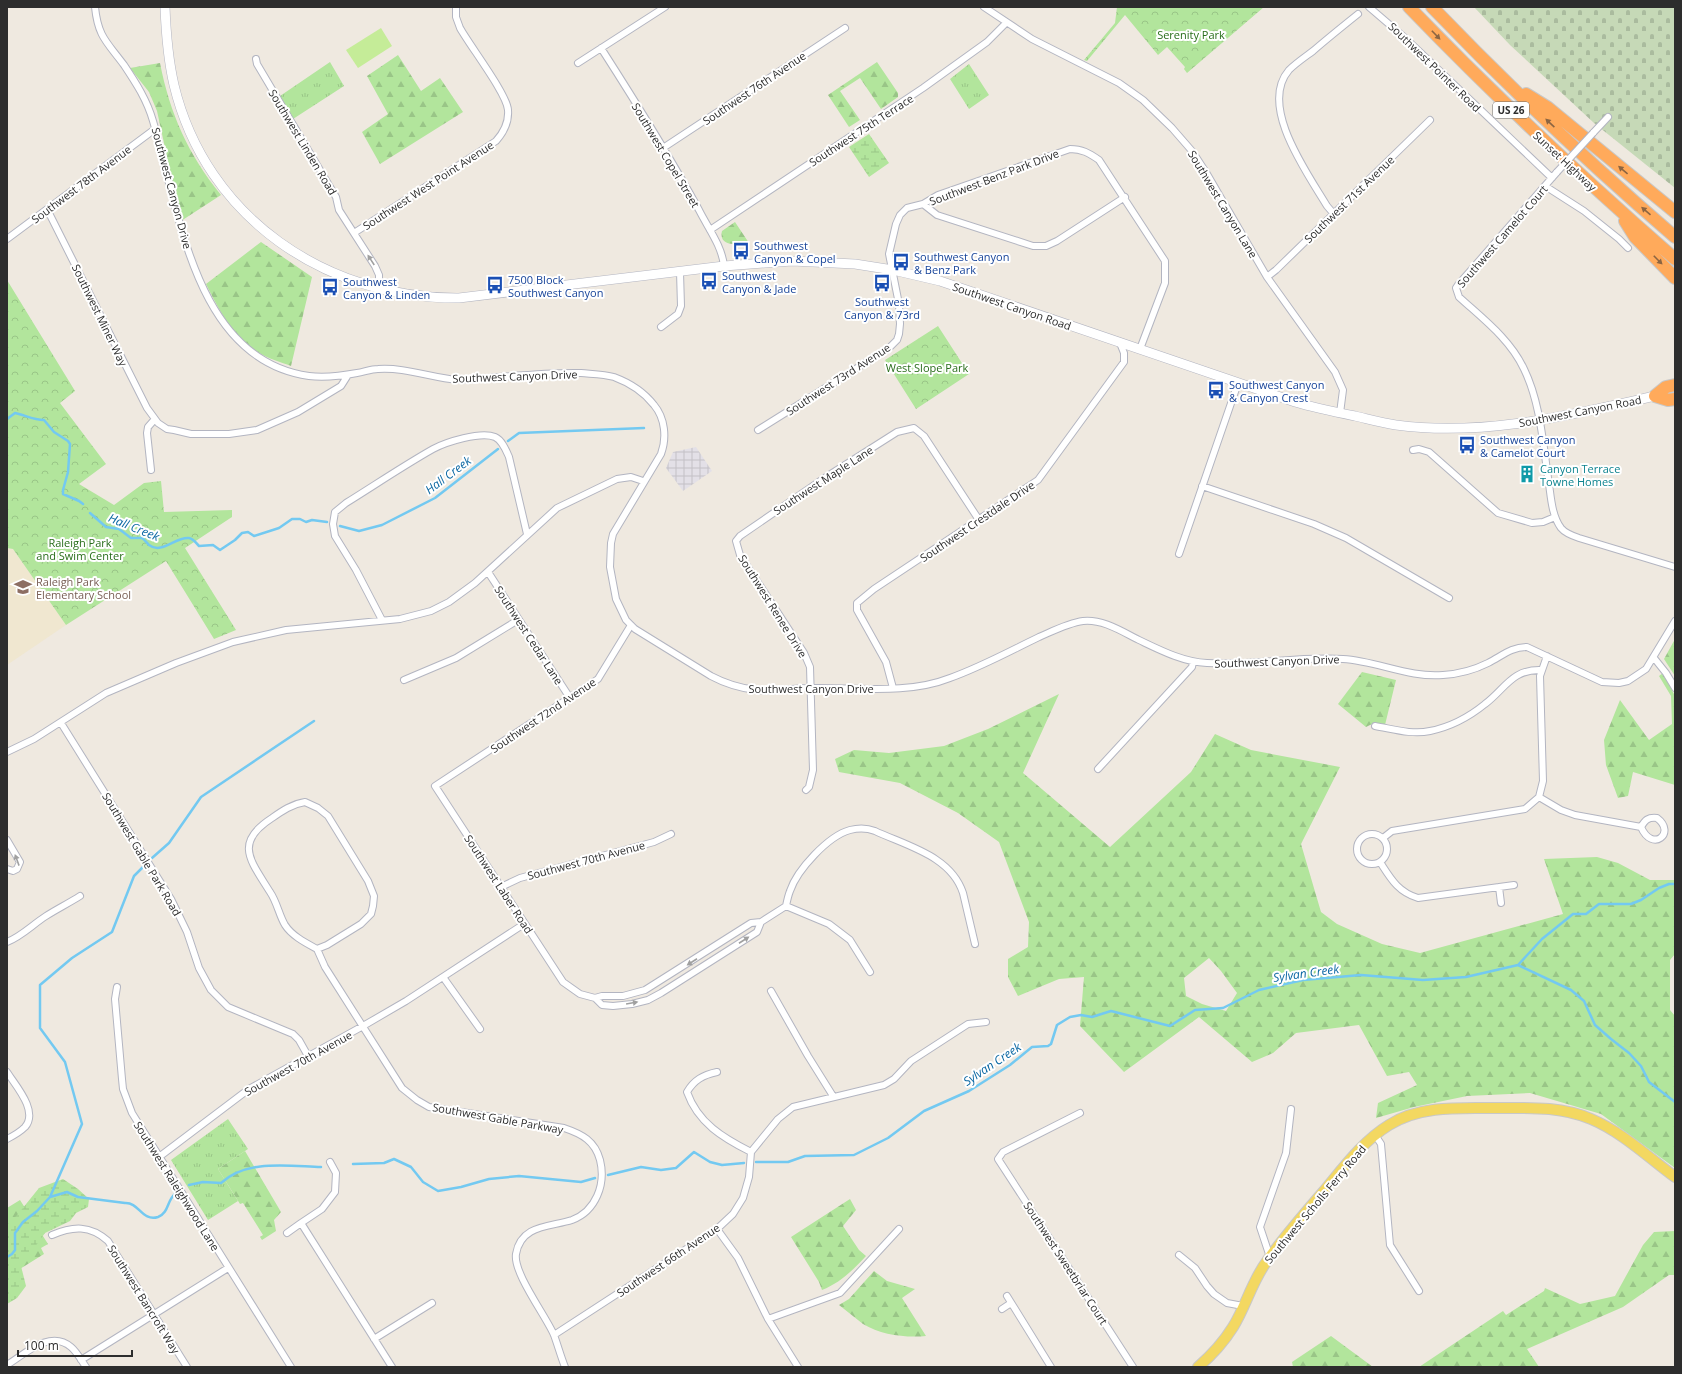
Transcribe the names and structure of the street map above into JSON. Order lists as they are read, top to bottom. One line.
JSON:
{"streets":{"highway":["US 26","Sunset Highway"],"main road":["Southwest Canyon Road","Southwest Scholls Ferry Road"],"street":["Southwest Pointer Road","Southwest 76th Avenue","Southwest 75th Terrace","Southwest Linden Road","Southwest Copel Street","Southwest Benz Park Drive","Southwest 78th Avenue","Southwest West Point Avenue","Southwest Canyon Drive","Southwest 71st Avenue","Southwest Canyon Lane","Southwest Camelot Court","Southwest Miner Way","Southwest 73rd Avenue","Southwest Maple Lane","Southwest Crestdale Drive","Southwest Renee Drive","Southwest Cedar Lane","Southwest 72nd Avenue","Southwest Gable Park Road","Southwest 70th Avenue","Southwest Laber Road","Southwest Gable Parkway","Southwest Raleighwood Lane","Southwest 66th Avenue","Southwest Sweetbriar Court","Southwest Bancroft Way"]},"crossings":[["Southwest Pointer Road","Southwest Camelot Court"],["Southwest 76th Avenue","Southwest Copel Street"],["Southwest 75th Terrace","Southwest Copel Street"],["Southwest 75th Terrace","Southwest Canyon Lane"],["Southwest Linden Road","Southwest West Point Avenue"],["Southwest Linden Road","Southwest Canyon Road"],["Southwest Copel Street","Southwest Canyon Road"],["Southwest Benz Park Drive","Southwest Canyon Road"],["Southwest Benz Park Drive","Southwest 73rd Avenue"],["Southwest 78th Avenue","Southwest Canyon Drive"],["Southwest 78th Avenue","Southwest Miner Way"],["Southwest Canyon Drive","Southwest Miner Way"],["Southwest Canyon Drive","Southwest Crestdale Drive"],["Southwest Canyon Drive","Southwest Renee Drive"],["Southwest Canyon Drive","Southwest 72nd Avenue"],["Southwest 71st Avenue","Southwest Canyon Lane"],["Southwest Canyon Lane","Southwest Canyon Road"],["Southwest Camelot Court","Southwest Canyon Road"],["Southwest Canyon Road","Southwest 73rd Avenue"],["Southwest Canyon Road","Southwest Crestdale Drive"],["Southwest Maple Lane","Southwest Crestdale Drive"],["Southwest Maple Lane","Southwest Renee Drive"],["Southwest Cedar Lane","Southwest 72nd Avenue"],["Southwest 72nd Avenue","Southwest Laber Road"],["Southwest Gable Park Road","Southwest 70th Avenue"],["Southwest 70th Avenue","Southwest Laber Road"],["Southwest 70th Avenue","Southwest Gable Parkway"],["Southwest 70th Avenue","Southwest Raleighwood Lane"],["Southwest Gable Parkway","Southwest 66th Avenue"]],"water":["Hall Creek","Sylvan Creek"],"parks":["Serenity Park","West Slope Park","Raleigh Park and Swim Center"],"places":{"bus stop":["Southwest Canyon & Copel","Southwest Canyon & Benz Park","Southwest Canyon & Jade","Southwest Canyon & 73rd","7500 Block Southwest Canyon","Southwest Canyon & Linden","Southwest Canyon & Canyon Crest","Southwest Canyon & Camelot Court"],"building":["Canyon Terrace Towne Homes"],"school or university":["Raleigh Park Elementary School"]},"scale_bar":"100 m"}
